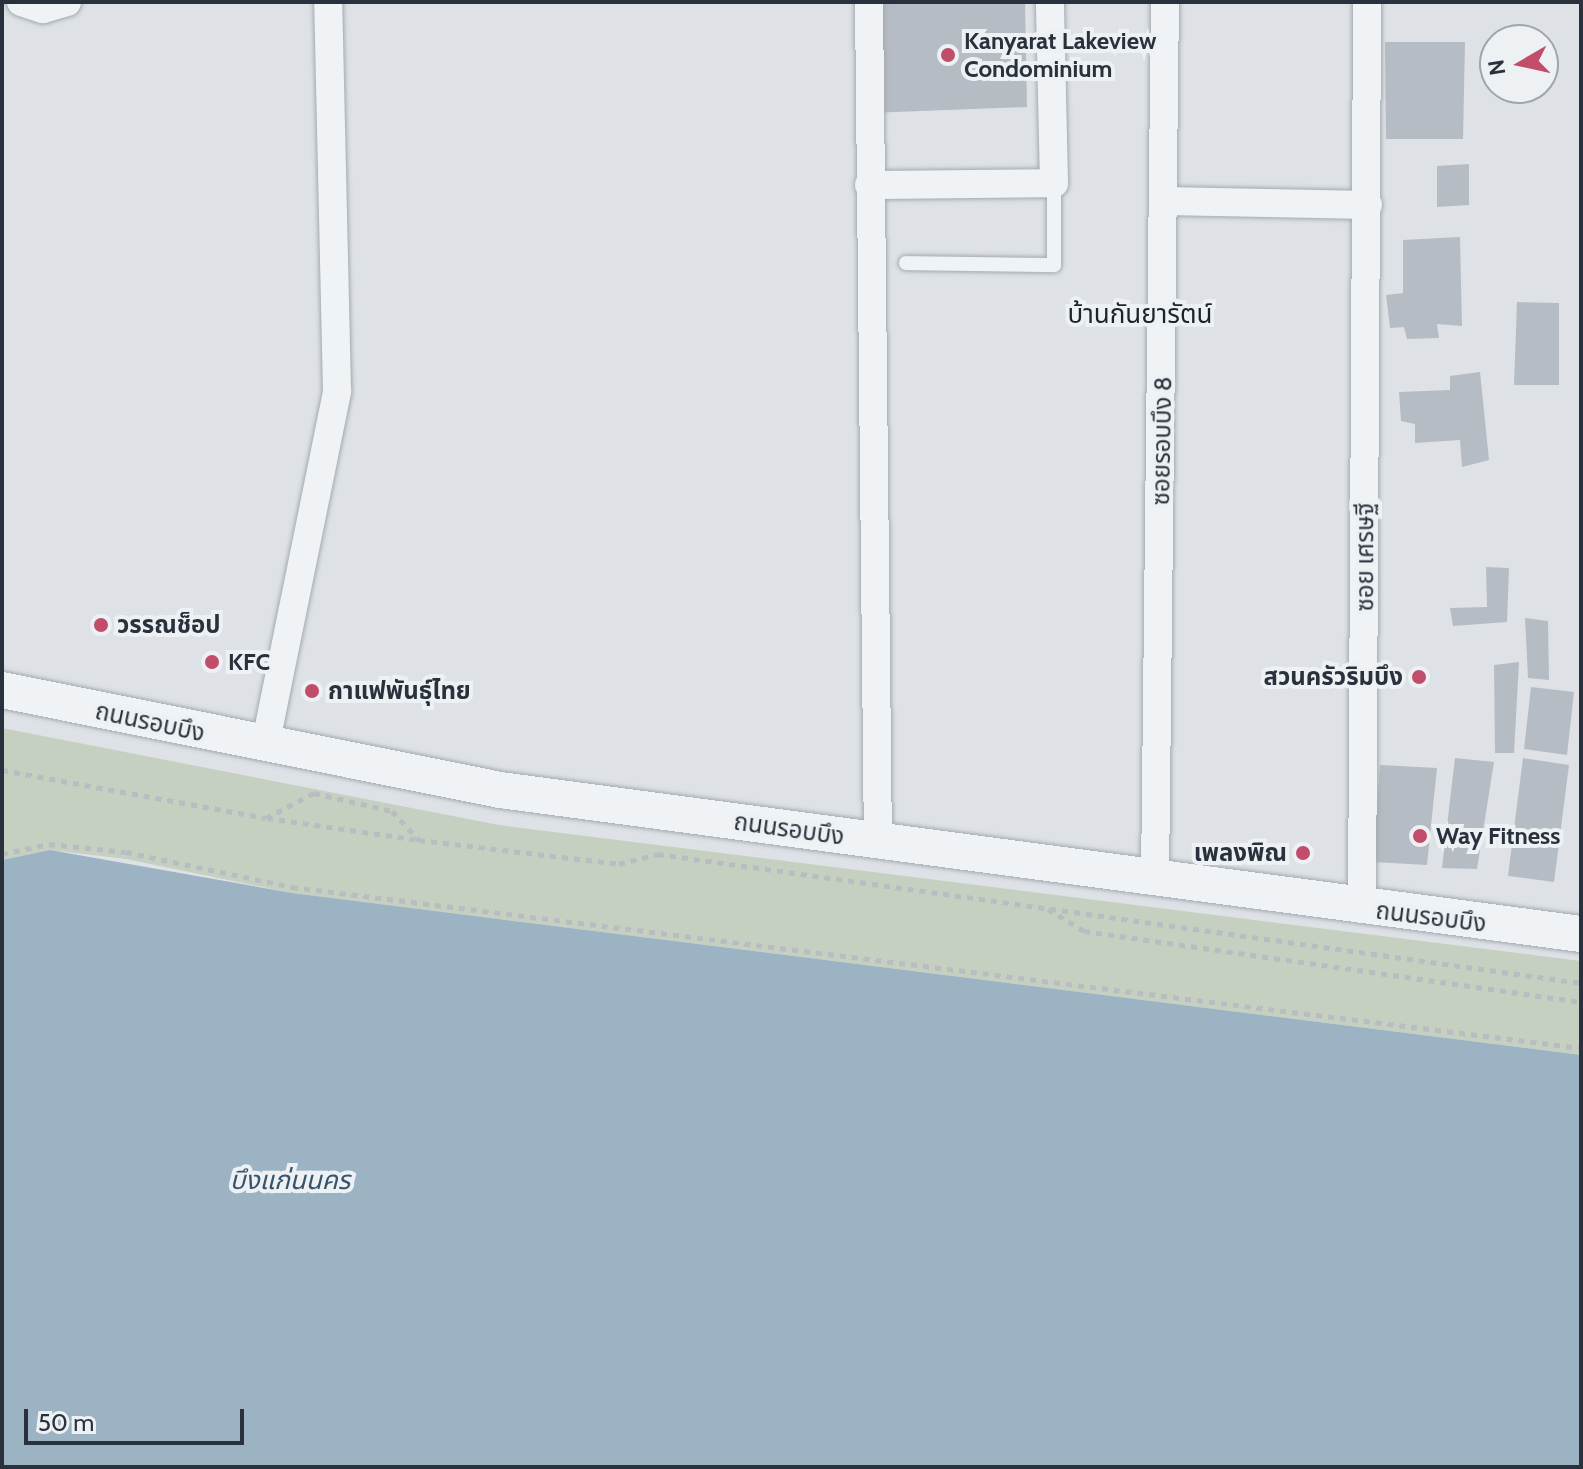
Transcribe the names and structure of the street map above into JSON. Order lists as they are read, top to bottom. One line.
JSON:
{"streets":{"street":["ซอยรอบบึง 8","ซอย เศรษฐี","ถนนรอบบึง"]},"crossings":[["ซอยรอบบึง 8","ถนนรอบบึง"],["ซอย เศรษฐี","ถนนรอบบึง"]],"districts":["บ้านกันยารัตน์"],"water":["บึงแก่นนคร"],"places":["Kanyarat Lakeview Condominium","วรรณช็อป","KFC","สวนครัวริมบึง","กาแฟพันธุ์ไทย","Way Fitness","เพลงพิณ"],"scale_bar":"50 m","north":"left"}
